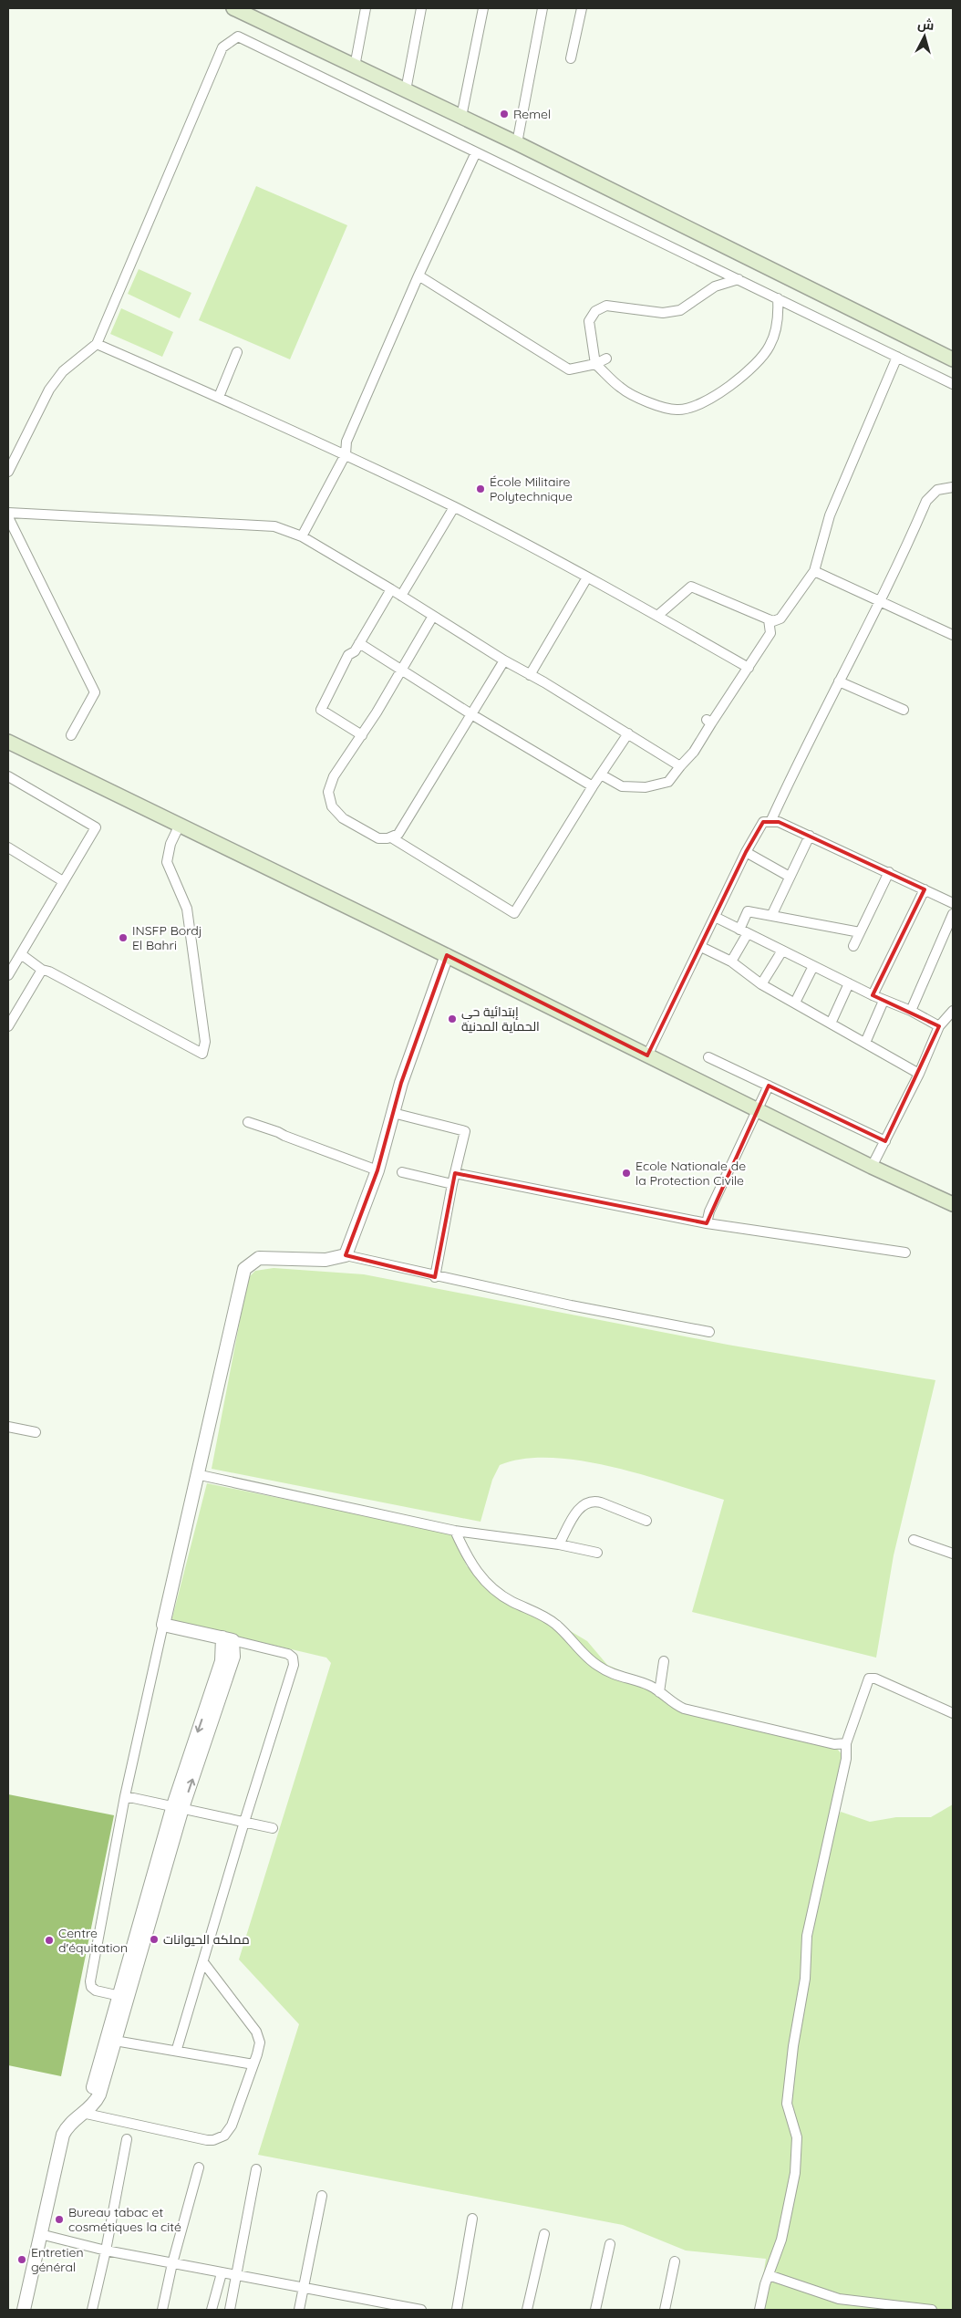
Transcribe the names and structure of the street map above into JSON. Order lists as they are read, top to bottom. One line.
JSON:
{"places":["Remel","École Militaire Polytechnique","INSFP Bordj El Bahri","إبتدائية حي الحماية المدنية","Ecole Nationale de la Protection Civile","مملكه الحيوانات","Centre d'équitation","Bureau tabac et cosmétiques la cité","Entretien général"],"north":"top"}
